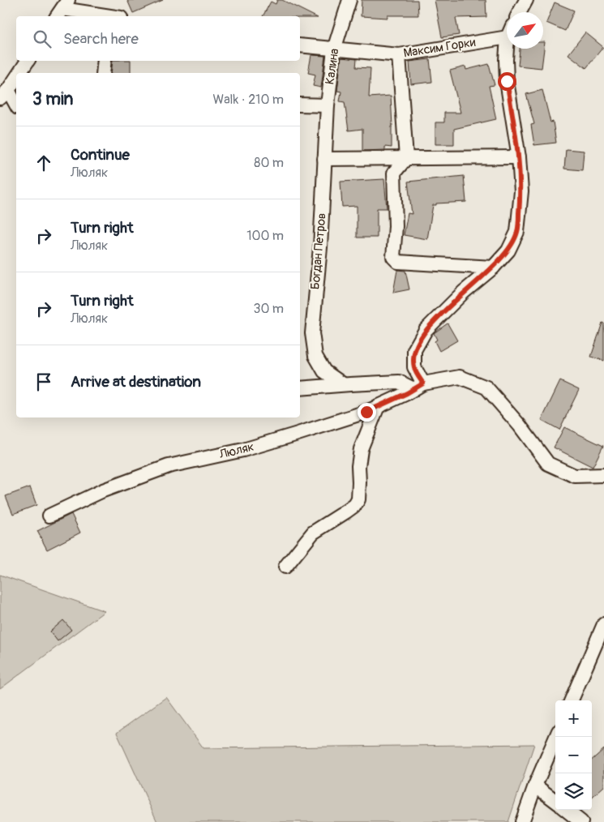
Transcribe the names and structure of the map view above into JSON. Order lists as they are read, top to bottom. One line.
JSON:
{"streets":{"street":["Максим Горки","Калина","Богдан Петров","Люляк"]},"crossings":[["Максим Горки","Калина"],["Калина","Богдан Петров"]],"north":"top right","page":{"search":"Search here","heading":["3 min","Walk · 210 m"],"list":[["Continue","Люляк","80 m"],["Turn right","Люляк","100 m"],["Turn right","Люляк","30 m"],"Arrive at destination"],"map_buttons":["+","−"]}}
